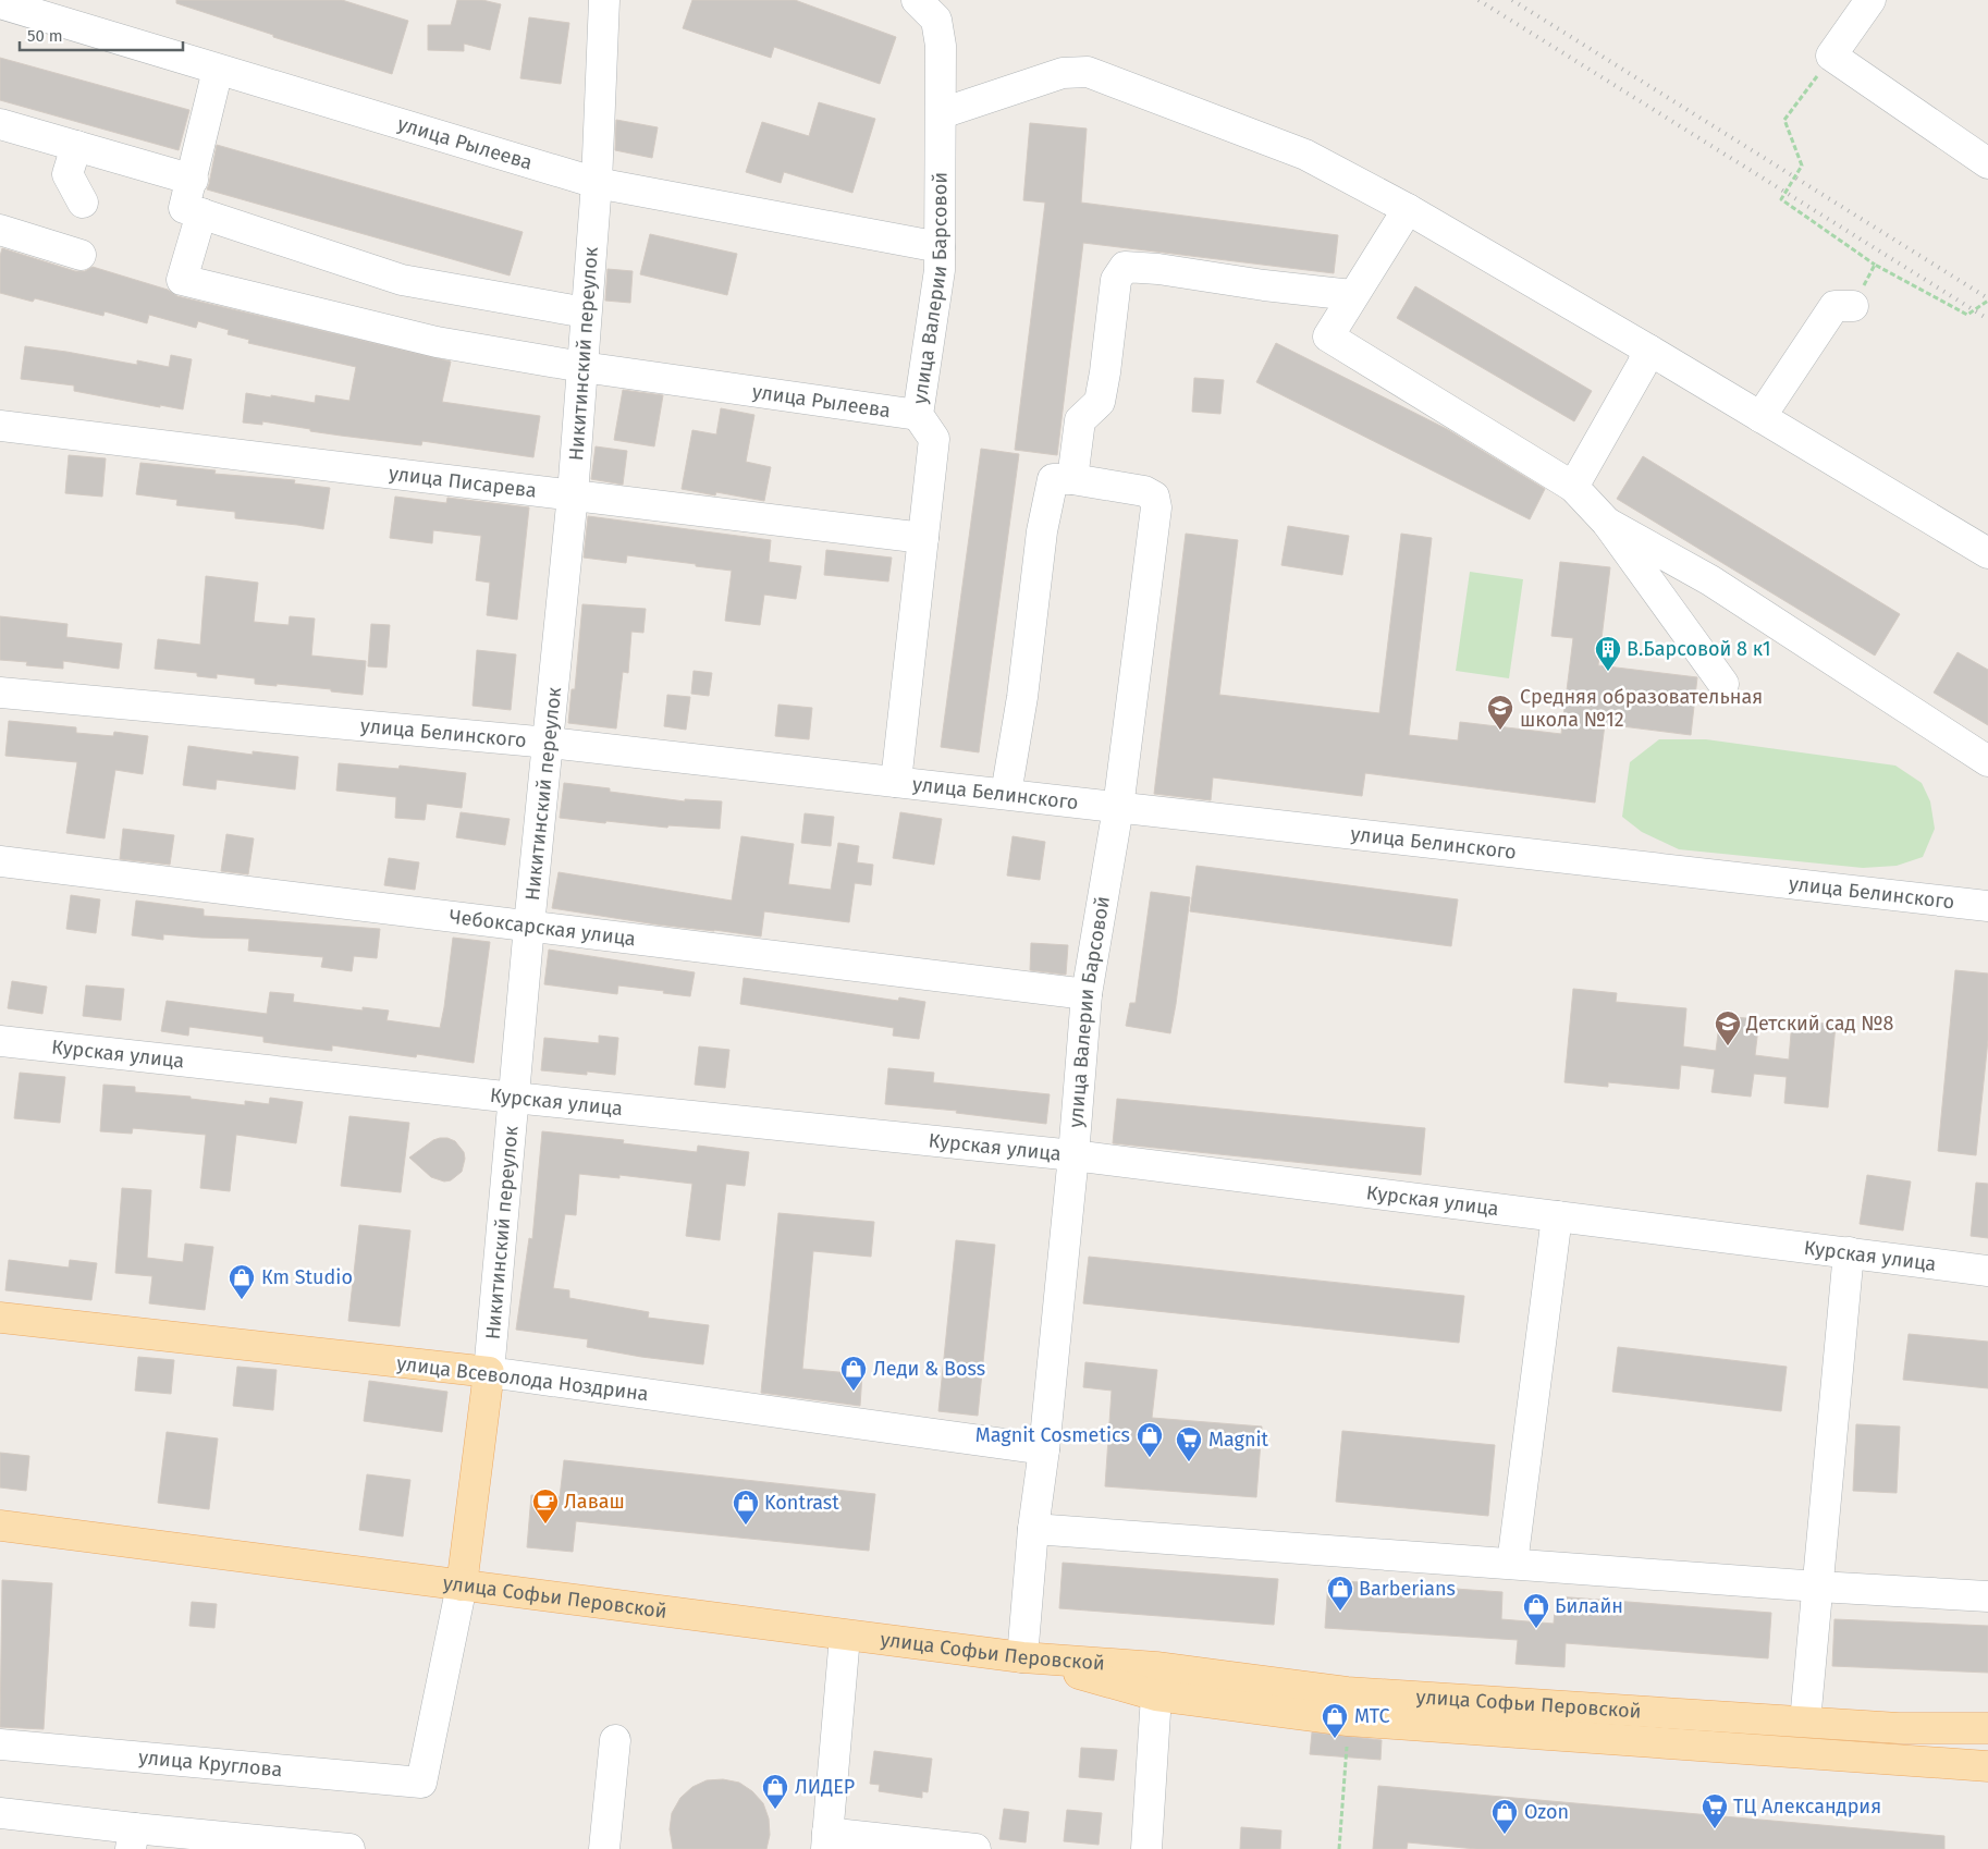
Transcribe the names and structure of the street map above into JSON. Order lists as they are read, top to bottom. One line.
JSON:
{"streets":{"main road":["Никитинский переулок","улица Всеволода Ноздрина","улица Софьи Перовской"],"street":["улица Рылеева","улица Валерии Барсовой","улица Писарева","улица Белинского","Чебоксарская улица","Курская улица","улица Круглова"]},"crossings":[["улица Рылеева","улица Валерии Барсовой"],["улица Рылеева","Никитинский переулок"],["улица Валерии Барсовой","улица Писарева"],["улица Валерии Барсовой","улица Белинского"],["улица Валерии Барсовой","Чебоксарская улица"],["улица Валерии Барсовой","Курская улица"],["улица Валерии Барсовой","улица Всеволода Ноздрина"],["улица Валерии Барсовой","улица Софьи Перовской"],["Никитинский переулок","улица Писарева"],["Никитинский переулок","улица Белинского"],["Никитинский переулок","Чебоксарская улица"],["Никитинский переулок","Курская улица"],["Никитинский переулок","улица Всеволода Ноздрина"],["Никитинский переулок","улица Софьи Перовской"],["Никитинский переулок","улица Круглова"],["улица Софьи Перовской","улица Круглова"]],"places":{"building":["В.Барсовой 8 к1"],"school or university":["Средняя образовательная школа №12","Детский сад №8"],"shop":["Кm Studio","Леди & Boss","Magnit Cosmetics","Kontrast","Barberians","Билайн","МТС","ЛИДЕР","Ozon"],"supermarket":["Magnit","ТЦ Александрия"],"cafe":["Лаваш"]},"scale_bar":"50 m"}
